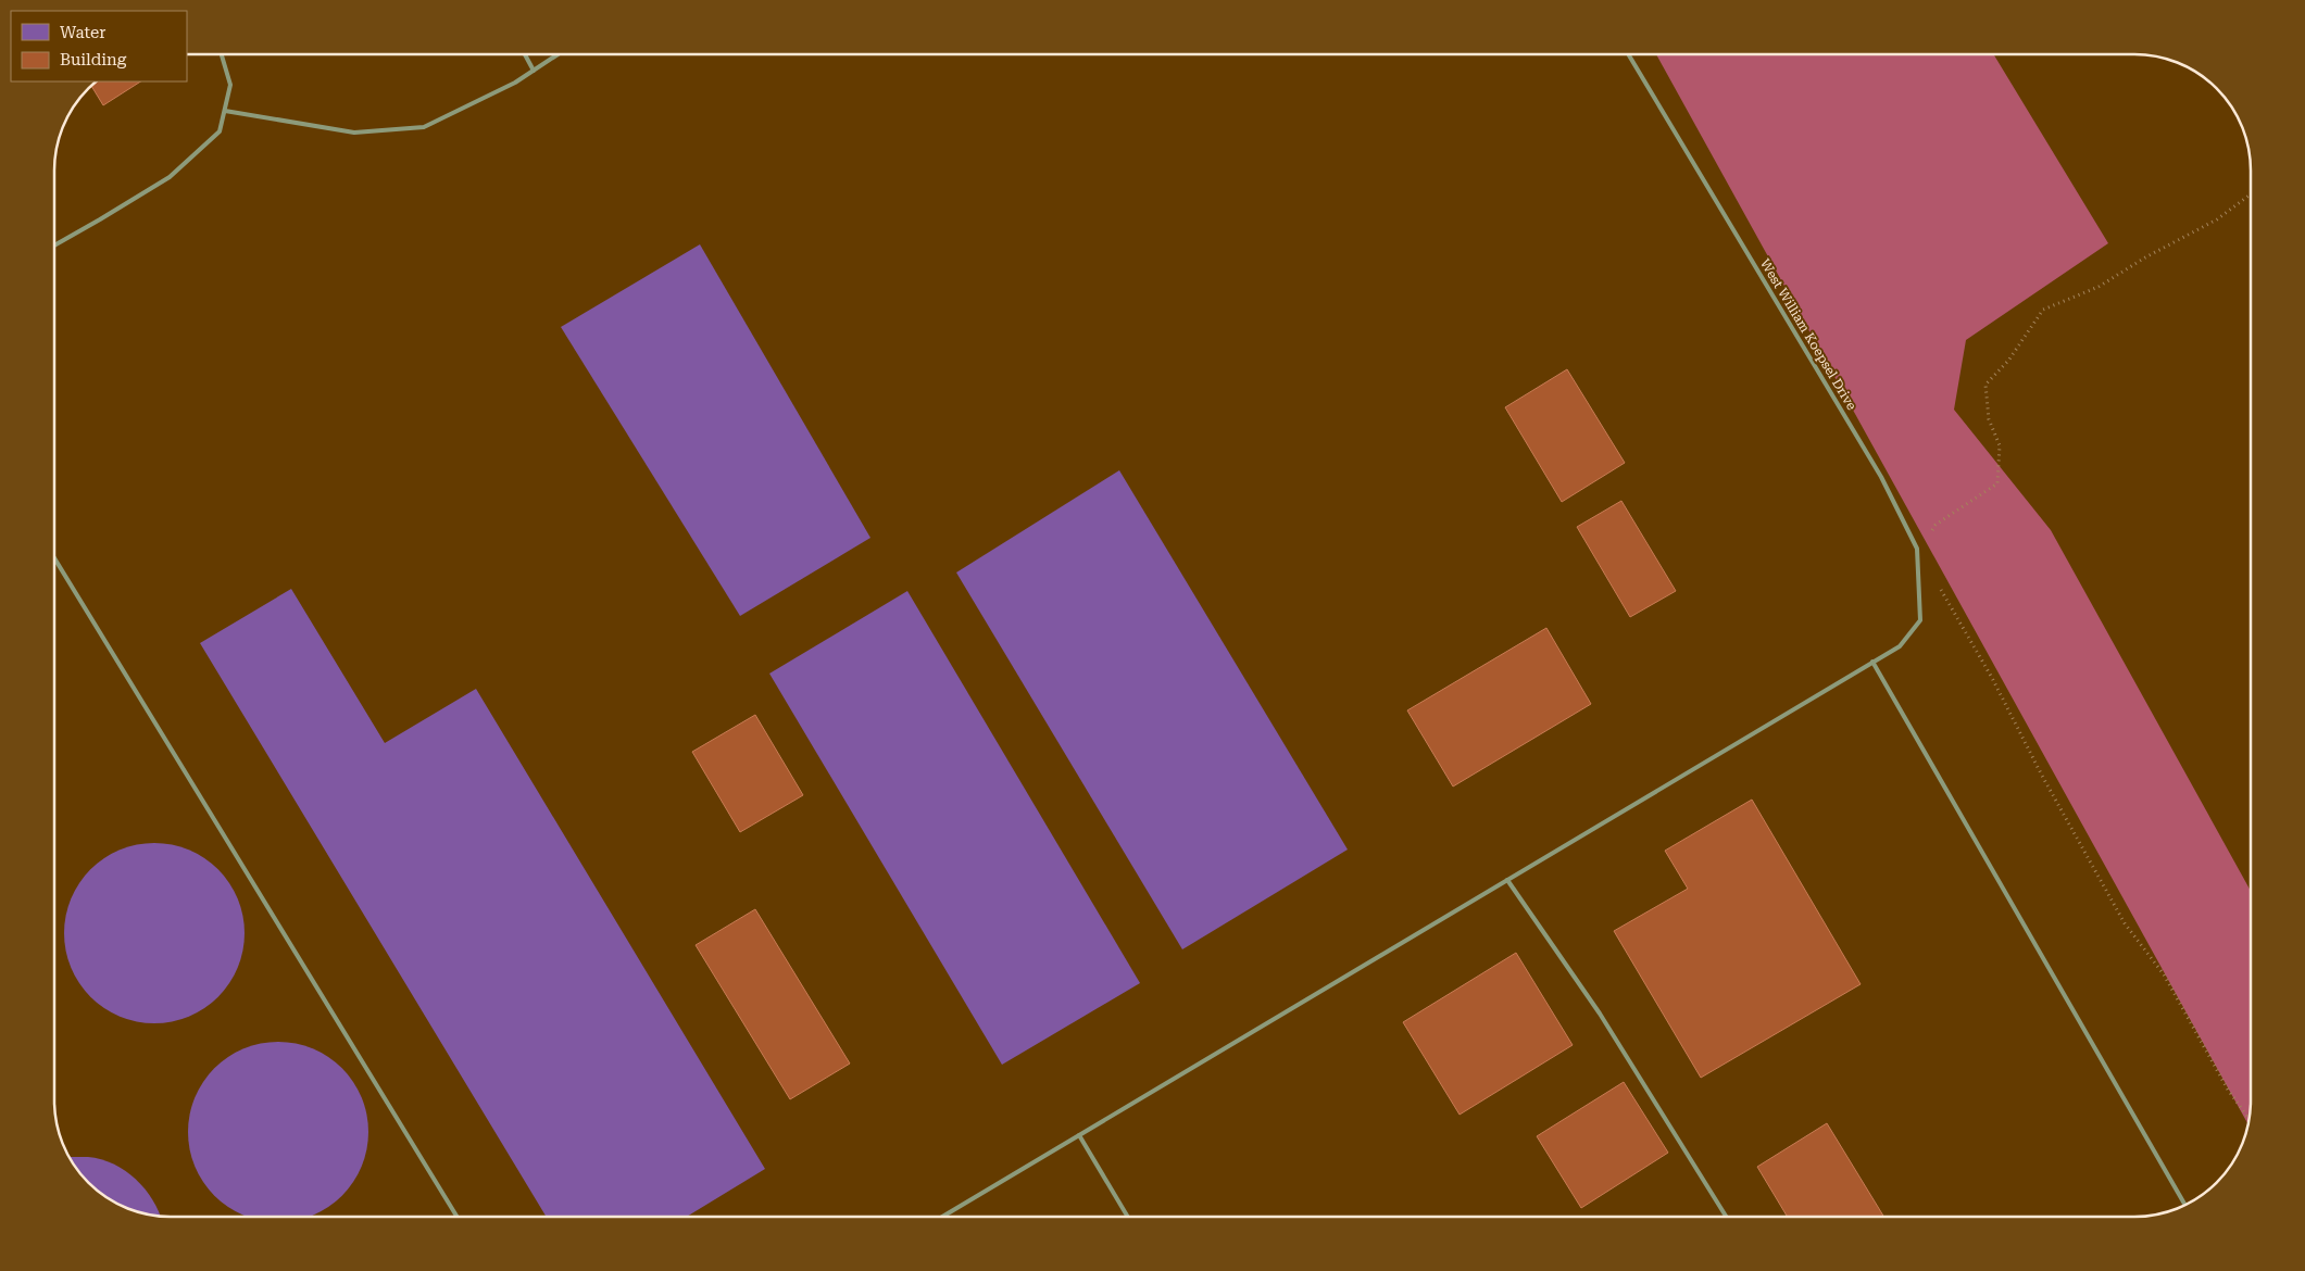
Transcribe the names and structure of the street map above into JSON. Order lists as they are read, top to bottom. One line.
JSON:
{"streets":{"lane":["West William Koepsel Drive"]},"legend":["Water","Building"]}
